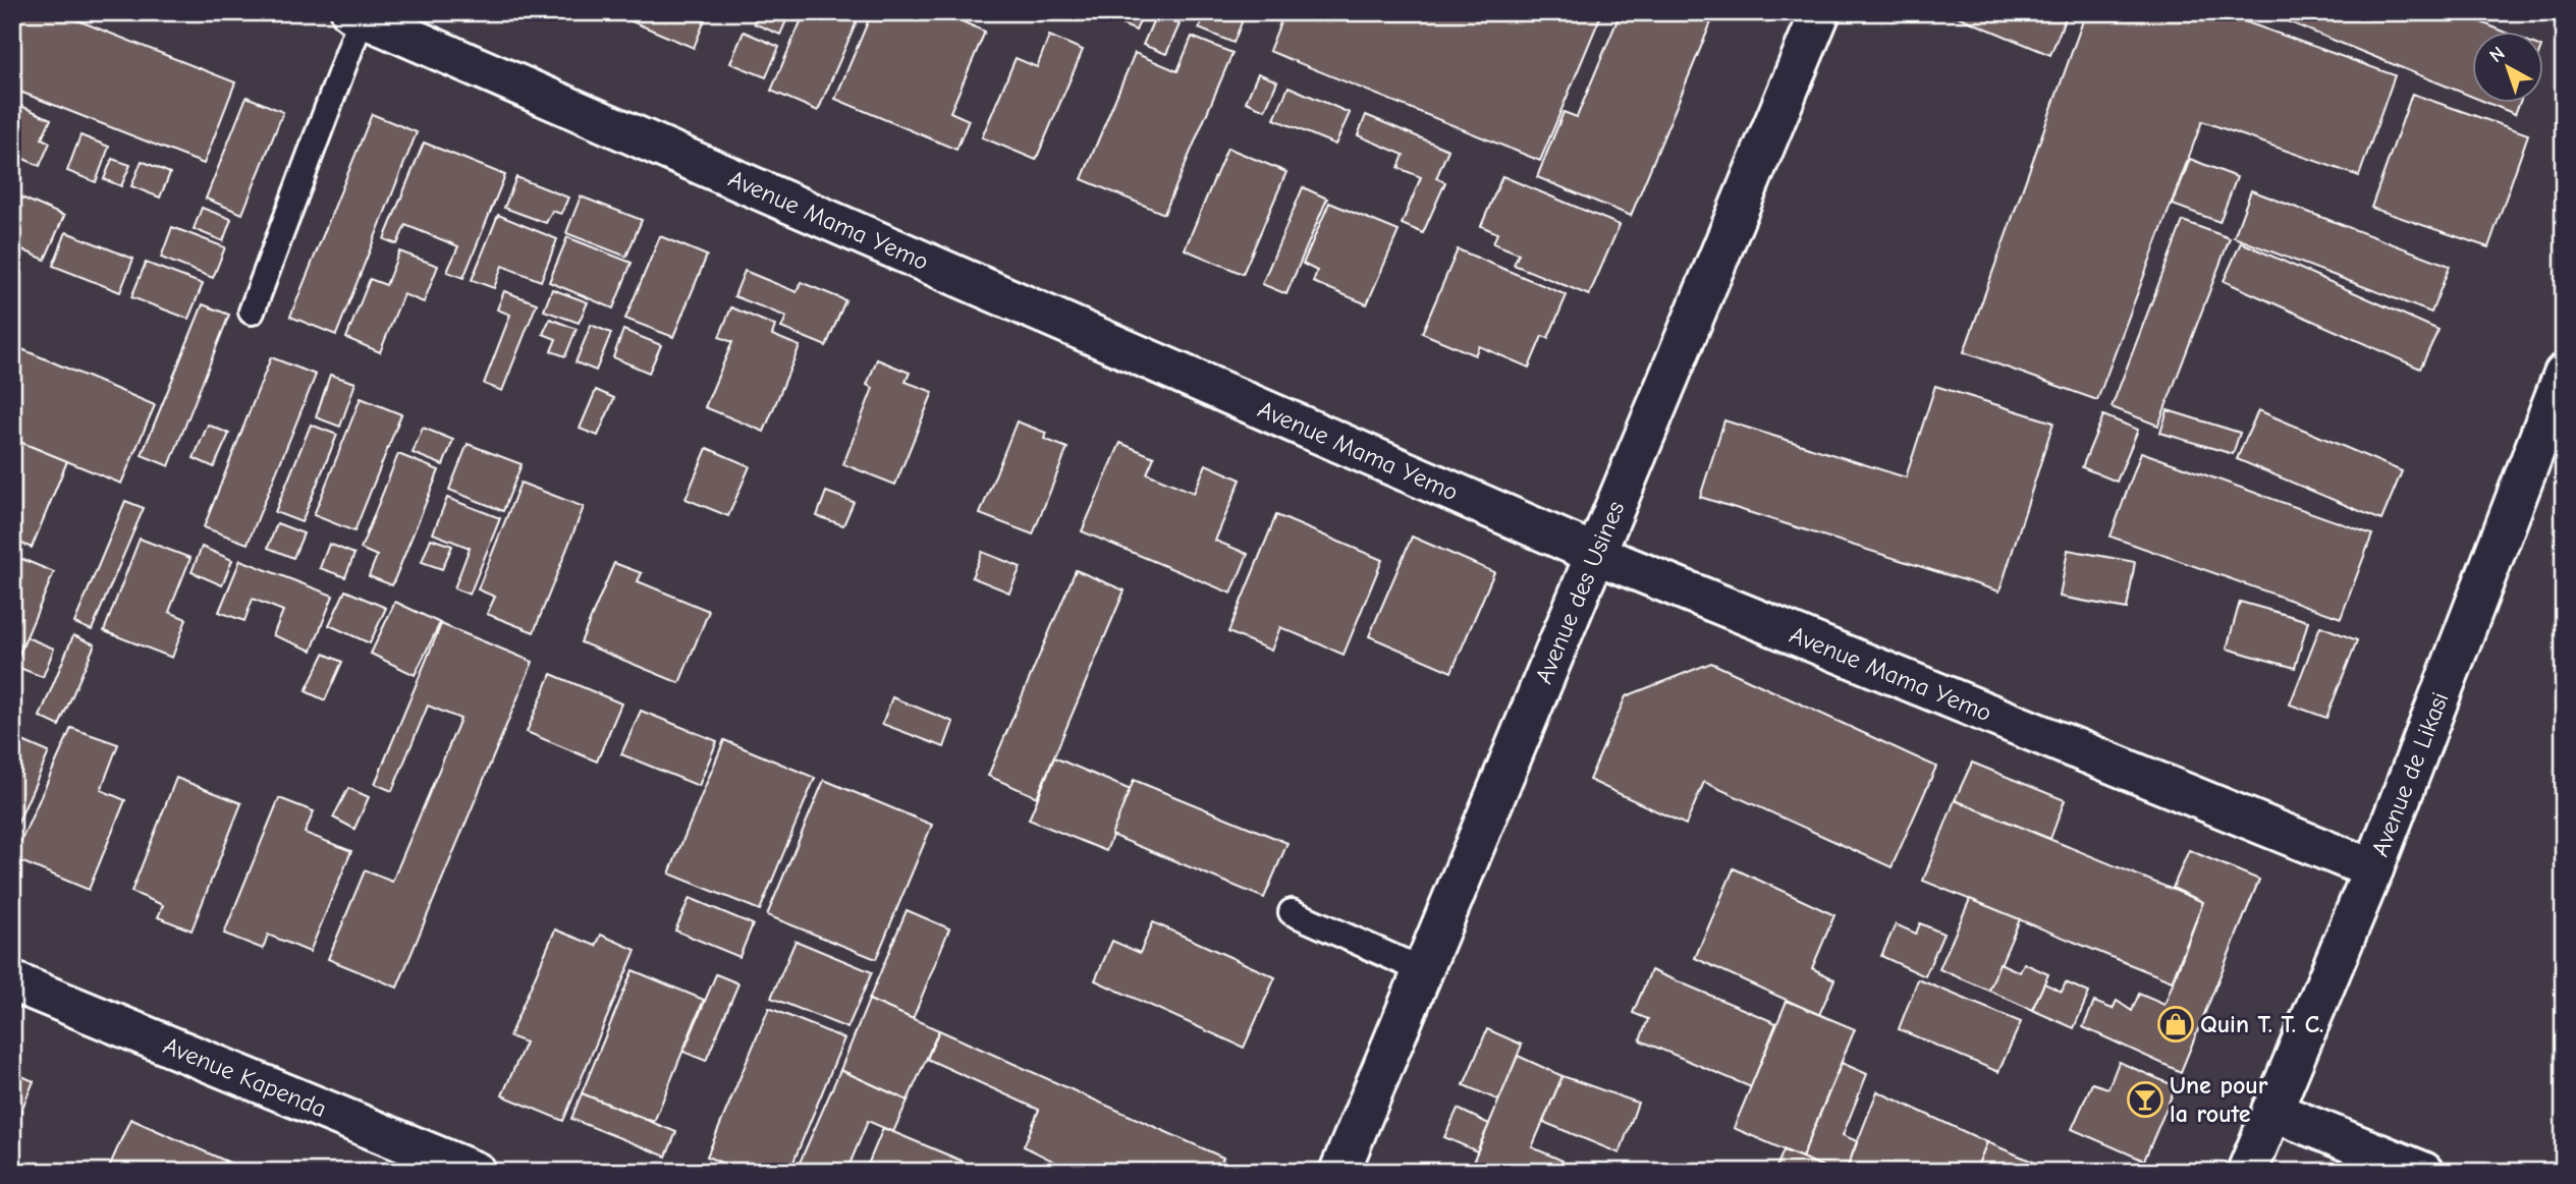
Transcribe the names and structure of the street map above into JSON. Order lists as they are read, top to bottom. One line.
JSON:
{"streets":{"main road":["Avenue Mama Yemo","Avenue des Usines","Avenue de Likasi","Avenue Kapenda"]},"crossings":[["Avenue Mama Yemo","Avenue des Usines"],["Avenue Mama Yemo","Avenue de Likasi"]],"places":{"shop":["Quin T. T. C."],"bar":["Une pour la route"]},"north":"top left"}
